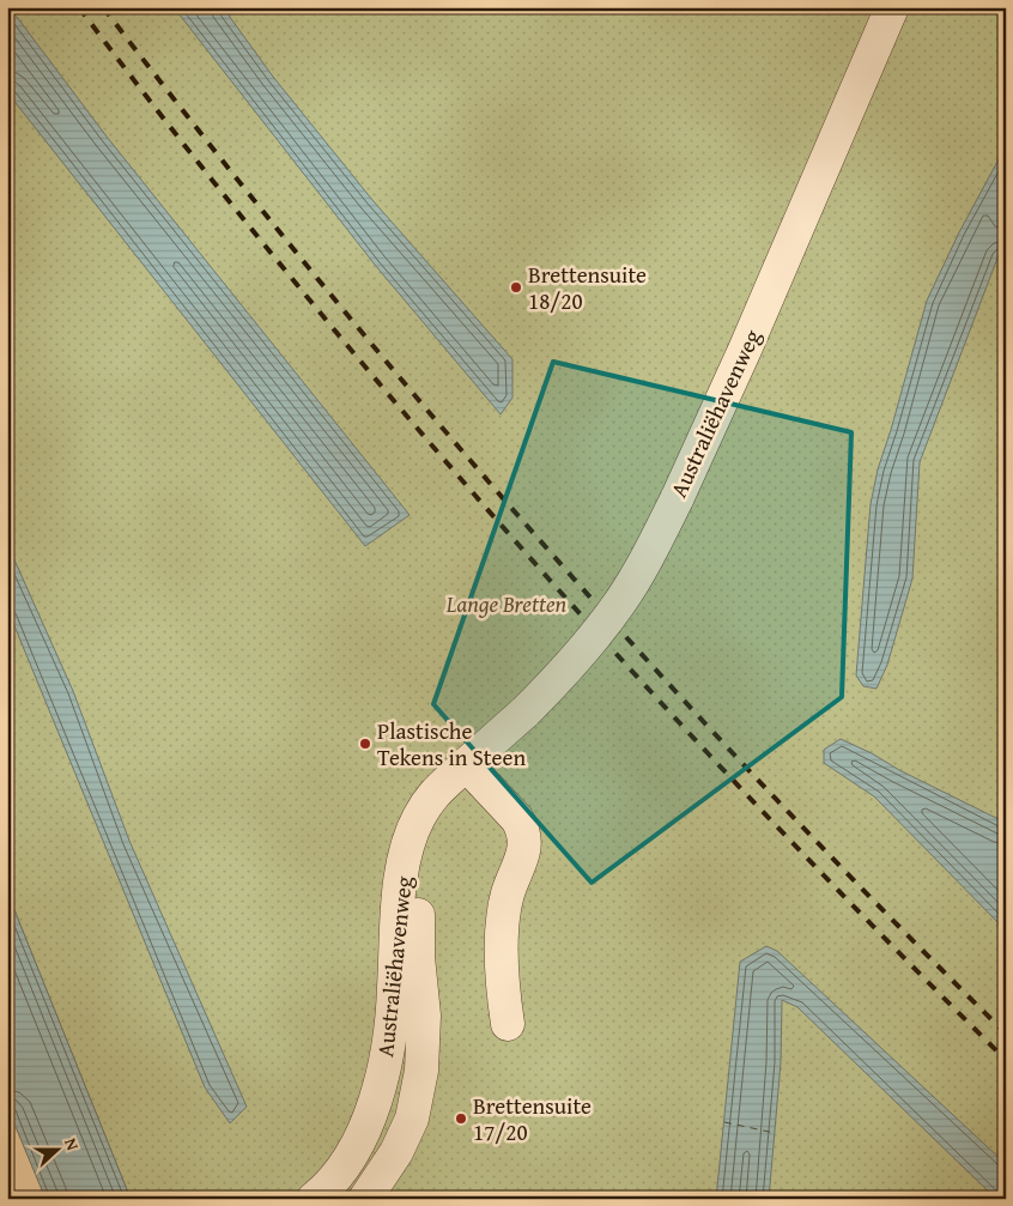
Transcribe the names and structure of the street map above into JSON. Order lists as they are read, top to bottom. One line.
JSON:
{"streets":{"street":["Australiëhavenweg"]},"parks":["Lange Bretten"],"places":["Brettensuite 18/20","Plastische Tekens in Steen","Brettensuite 17/20"],"north":"right"}
